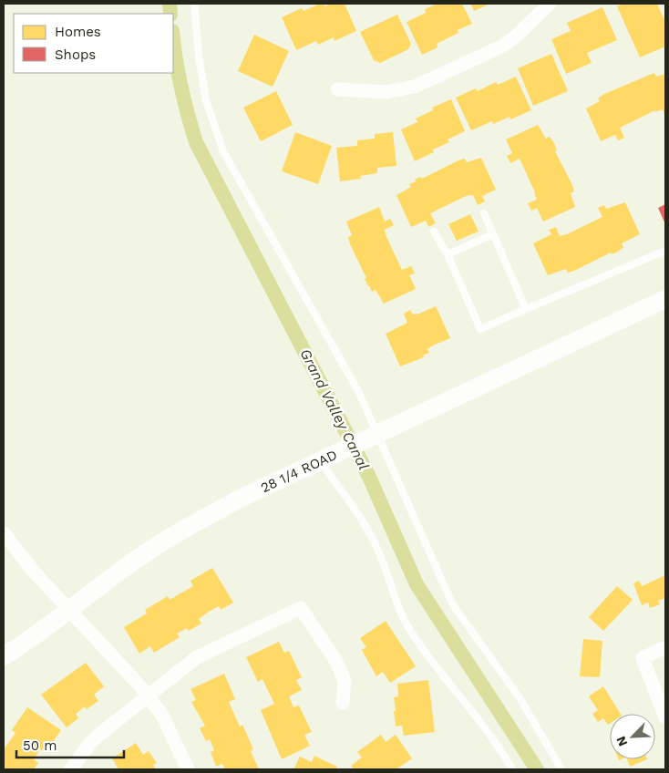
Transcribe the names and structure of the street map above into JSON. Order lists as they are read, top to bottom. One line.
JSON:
{"streets":{"main road":["28 1/4 ROAD"]},"water":["Grand Valley Canal"],"legend":["Homes","Shops"],"scale_bar":"50 m","north":"bottom left"}
